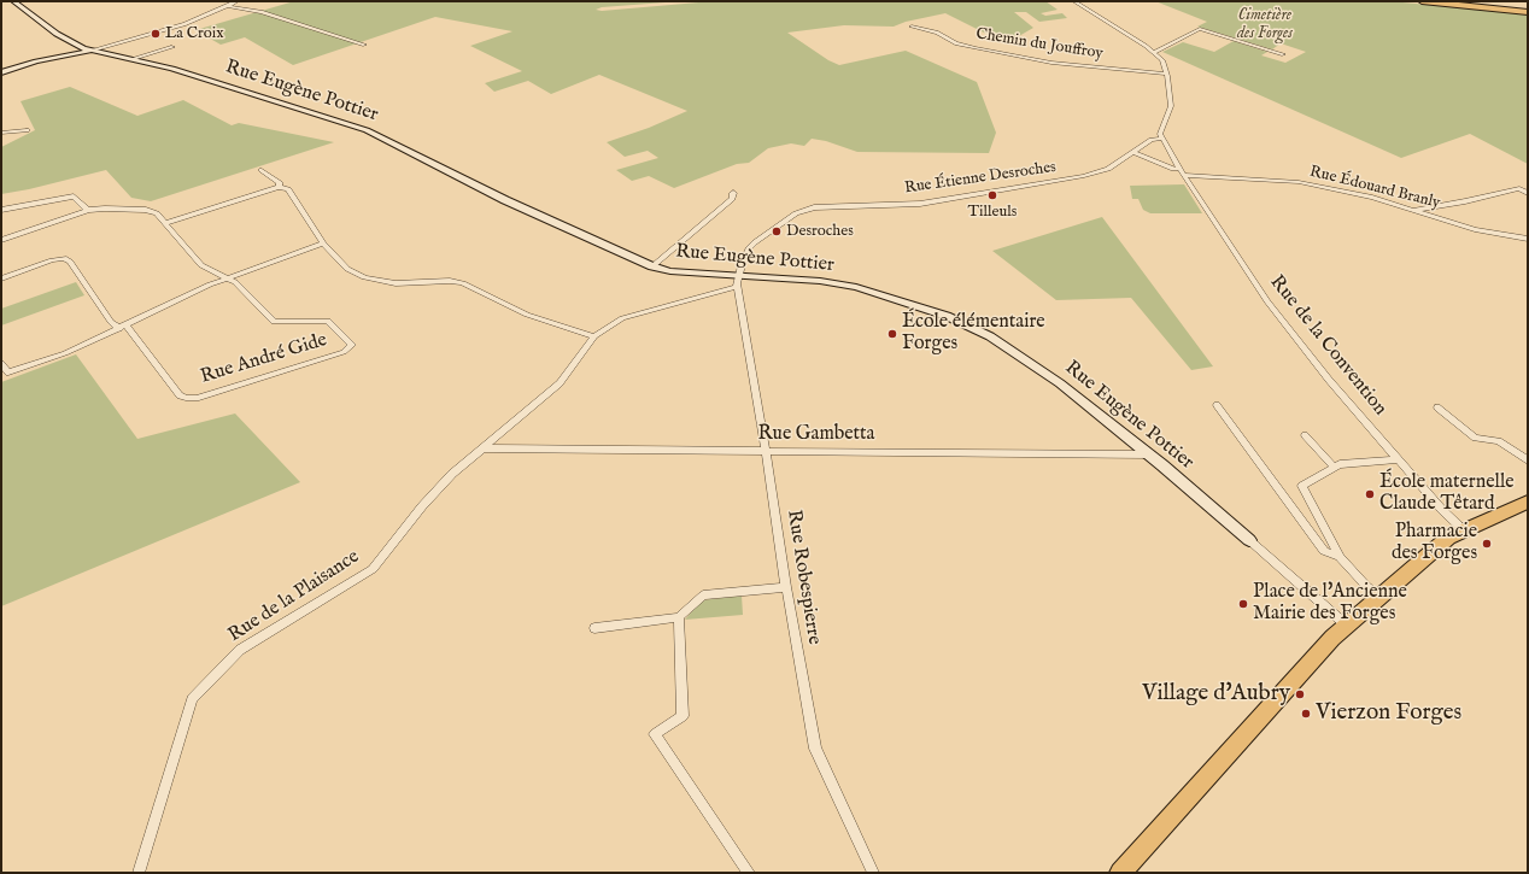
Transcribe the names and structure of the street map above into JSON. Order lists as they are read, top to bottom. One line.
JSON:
{"streets":{"street":["Chemin du Jouffroy","Rue Eugène Pottier","Rue Étienne Desroches","Rue Édouard Branly","Rue de la Convention","Rue André Gide","Rue Gambetta","Rue Robespierre","Rue de la Plaisance"]},"crossings":[["Rue Eugène Pottier","Rue Étienne Desroches"],["Rue Eugène Pottier","Rue Gambetta"],["Rue Eugène Pottier","Rue Robespierre"],["Rue Eugène Pottier","Rue de la Plaisance"],["Rue Étienne Desroches","Rue de la Convention"],["Rue Étienne Desroches","Rue Robespierre"],["Rue Étienne Desroches","Rue de la Plaisance"],["Rue Édouard Branly","Rue de la Convention"],["Rue Gambetta","Rue Robespierre"],["Rue Gambetta","Rue de la Plaisance"],["Rue Robespierre","Rue de la Plaisance"]],"parks":["Cimetière des Forges"],"places":["La Croix","Tilleuls","Desroches","École élémentaire Forges","École maternelle Claude Têtard","Pharmacie des Forges","Place de l'Ancienne Mairie des Forges","Village d'Aubry","Vierzon Forges"]}
